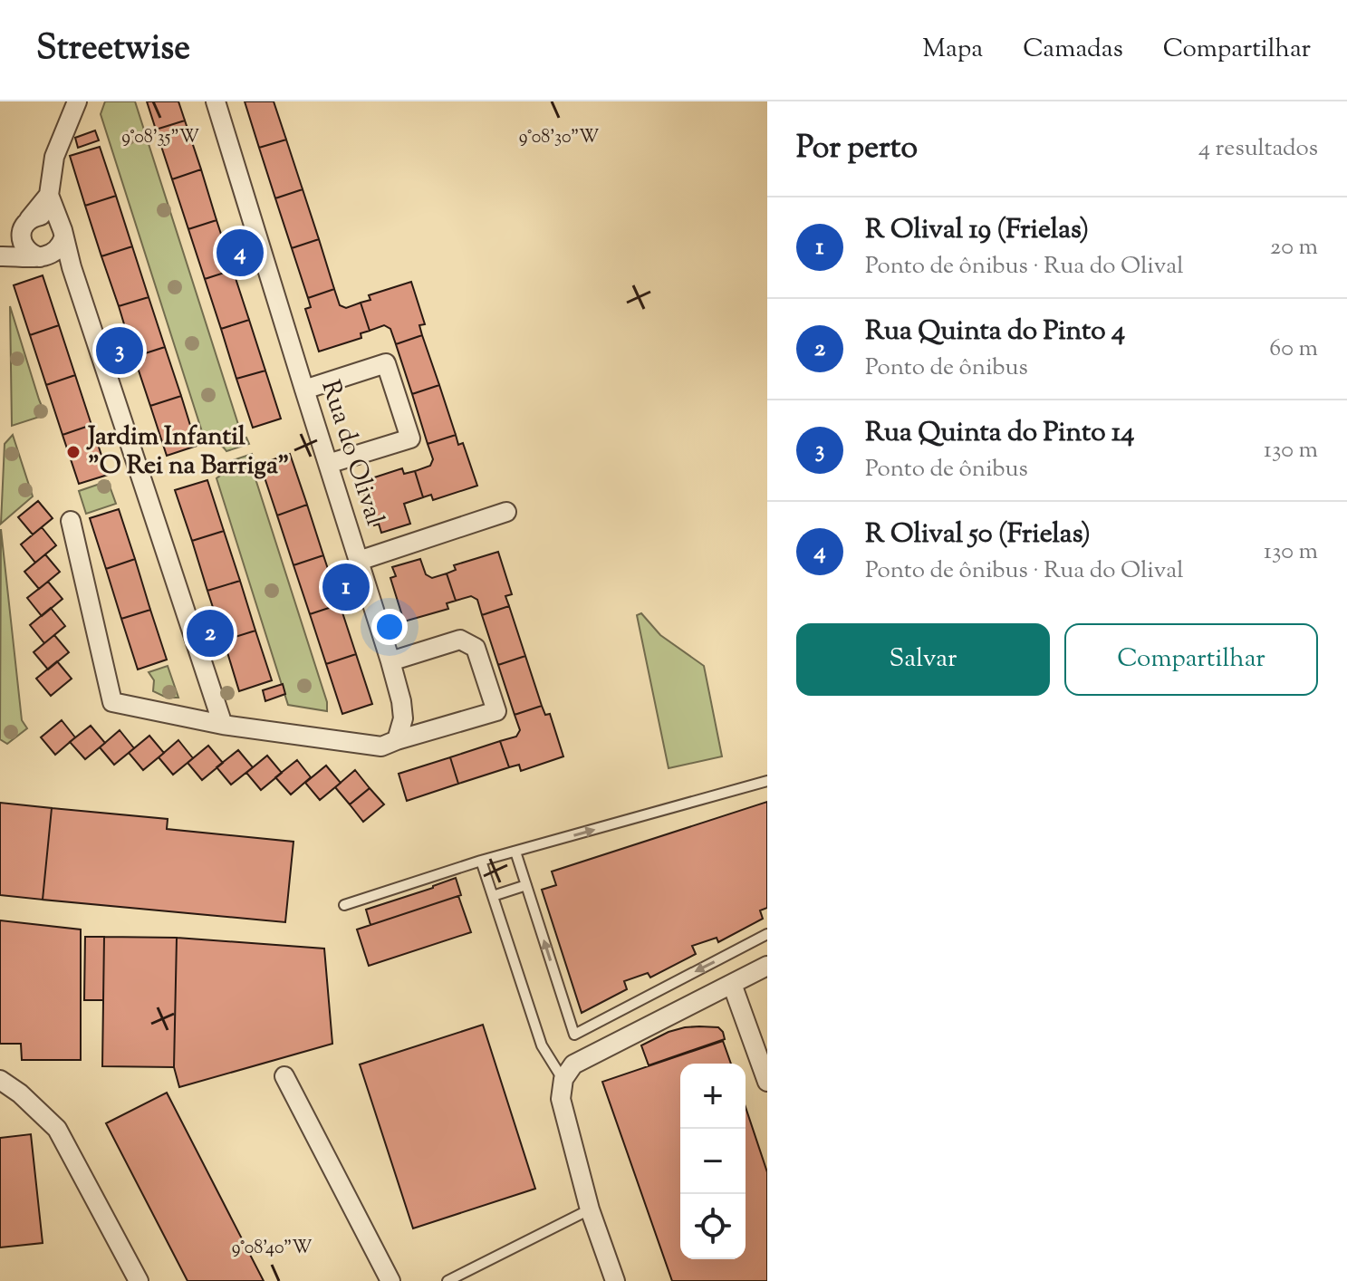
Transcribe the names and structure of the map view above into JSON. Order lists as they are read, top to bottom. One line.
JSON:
{"streets":{"street":["Rua do Olival"]},"places":["Jardim Infantil \"O Rei na Barriga\""],"page":{"header":"Streetwise","nav":["Mapa","Camadas","Compartilhar"],"heading":["Por perto","4 resultados"],"list":[{"mark":"1","name":"R Olival 19 (Frielas)","note":"Ponto de ônibus · Rua do Olival","value":"20 m"},{"mark":"2","name":"Rua Quinta do Pinto 4","note":"Ponto de ônibus","value":"60 m"},{"mark":"3","name":"Rua Quinta do Pinto 14","note":"Ponto de ônibus","value":"130 m"},{"mark":"4","name":"R Olival 50 (Frielas)","note":"Ponto de ônibus · Rua do Olival","value":"130 m"}],"pins":["4","3","1","2"],"buttons":["Salvar","Compartilhar"],"map_buttons":["+","−"]},"coordinates":["9°08'35\"W","9°08'30\"W","9°08'40\"W"]}
